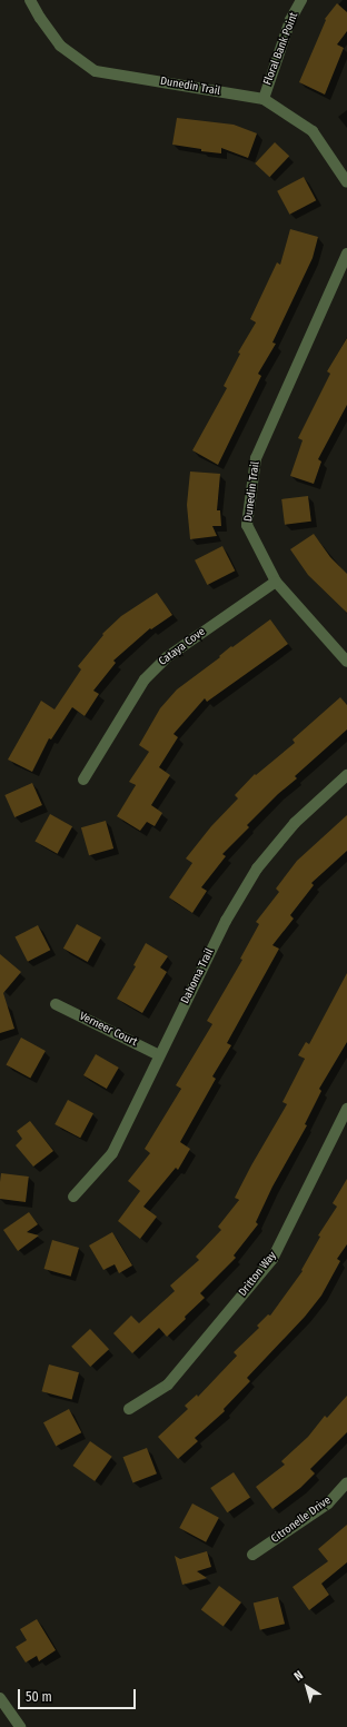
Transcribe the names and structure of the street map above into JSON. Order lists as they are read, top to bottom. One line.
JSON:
{"streets":{"street":["Floral Bank Point","Dunedin Trail","Cataya Cove","Dahoma Trail","Verneer Court","Dritton Way","Citronelle Drive"]},"crossings":[["Floral Bank Point","Dunedin Trail"],["Dunedin Trail","Cataya Cove"],["Dahoma Trail","Verneer Court"]],"scale_bar":"50 m","north":"top left"}
